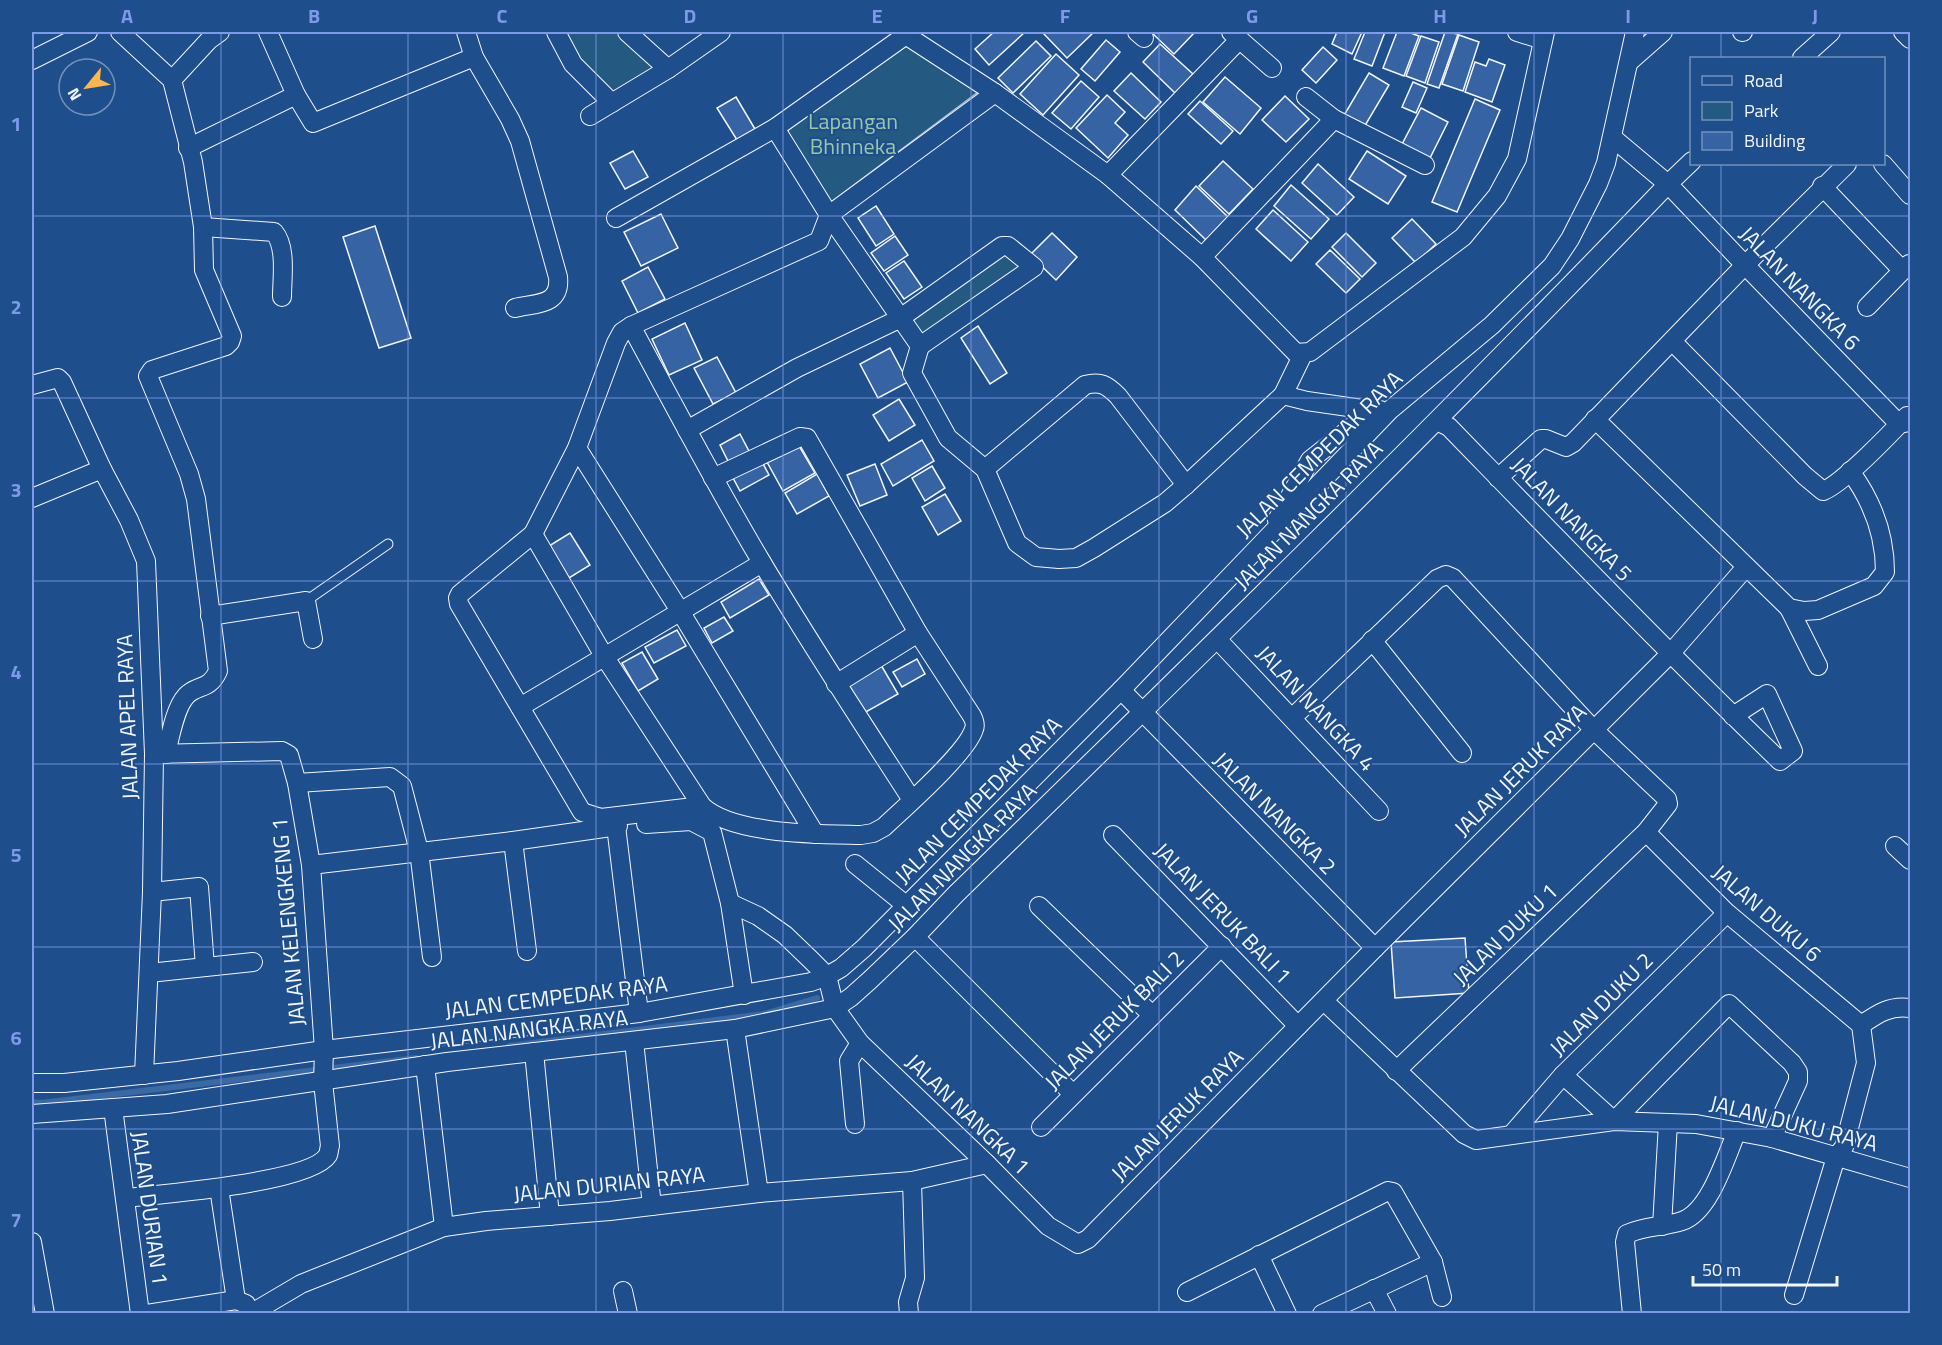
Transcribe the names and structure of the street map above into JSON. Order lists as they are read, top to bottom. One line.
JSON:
{"streets":{"street":["JALAN NANGKA 6","JALAN CEMPEDAK RAYA","JALAN NANGKA RAYA","JALAN NANGKA 5","JALAN NANGKA 4","JALAN APEL RAYA","JALAN JERUK RAYA","JALAN NANGKA 2","JALAN JERUK BALI 1","JALAN DUKU 6","JALAN KELENGKENG 1","JALAN DUKU 1","JALAN DUKU 2","JALAN JERUK BALI 2","JALAN NANGKA 1","JALAN DUKU RAYA","JALAN DURIAN RAYA","JALAN DURIAN 1"]},"crossings":[["JALAN NANGKA 6","JALAN CEMPEDAK RAYA"],["JALAN NANGKA 6","JALAN NANGKA RAYA"],["JALAN CEMPEDAK RAYA","JALAN APEL RAYA"],["JALAN CEMPEDAK RAYA","JALAN NANGKA 2"],["JALAN CEMPEDAK RAYA","JALAN KELENGKENG 1"],["JALAN NANGKA RAYA","JALAN NANGKA 5"],["JALAN NANGKA RAYA","JALAN NANGKA 4"],["JALAN NANGKA RAYA","JALAN NANGKA 2"],["JALAN NANGKA RAYA","JALAN KELENGKENG 1"],["JALAN NANGKA RAYA","JALAN NANGKA 1"],["JALAN NANGKA RAYA","JALAN DURIAN 1"],["JALAN NANGKA 5","JALAN JERUK RAYA"],["JALAN APEL RAYA","JALAN KELENGKENG 1"],["JALAN JERUK RAYA","JALAN NANGKA 2"],["JALAN JERUK RAYA","JALAN JERUK BALI 1"],["JALAN JERUK RAYA","JALAN DUKU 1"],["JALAN JERUK RAYA","JALAN NANGKA 1"],["JALAN JERUK RAYA","JALAN DUKU RAYA"],["JALAN JERUK BALI 1","JALAN JERUK BALI 2"],["JALAN DUKU 6","JALAN DUKU 1"],["JALAN DUKU 6","JALAN DUKU 2"],["JALAN KELENGKENG 1","JALAN DURIAN 1"],["JALAN DUKU 1","JALAN DUKU RAYA"],["JALAN DUKU 2","JALAN DUKU RAYA"],["JALAN NANGKA 1","JALAN DURIAN RAYA"]],"parks":["Lapangan Bhinneka"],"legend":["Road","Park","Building"],"scale_bar":"50 m","north":"bottom left","grid":{"columns":["A","B","C","D","E","F","G","H","I","J"],"rows":["1","2","3","4","5","6","7"]}}
